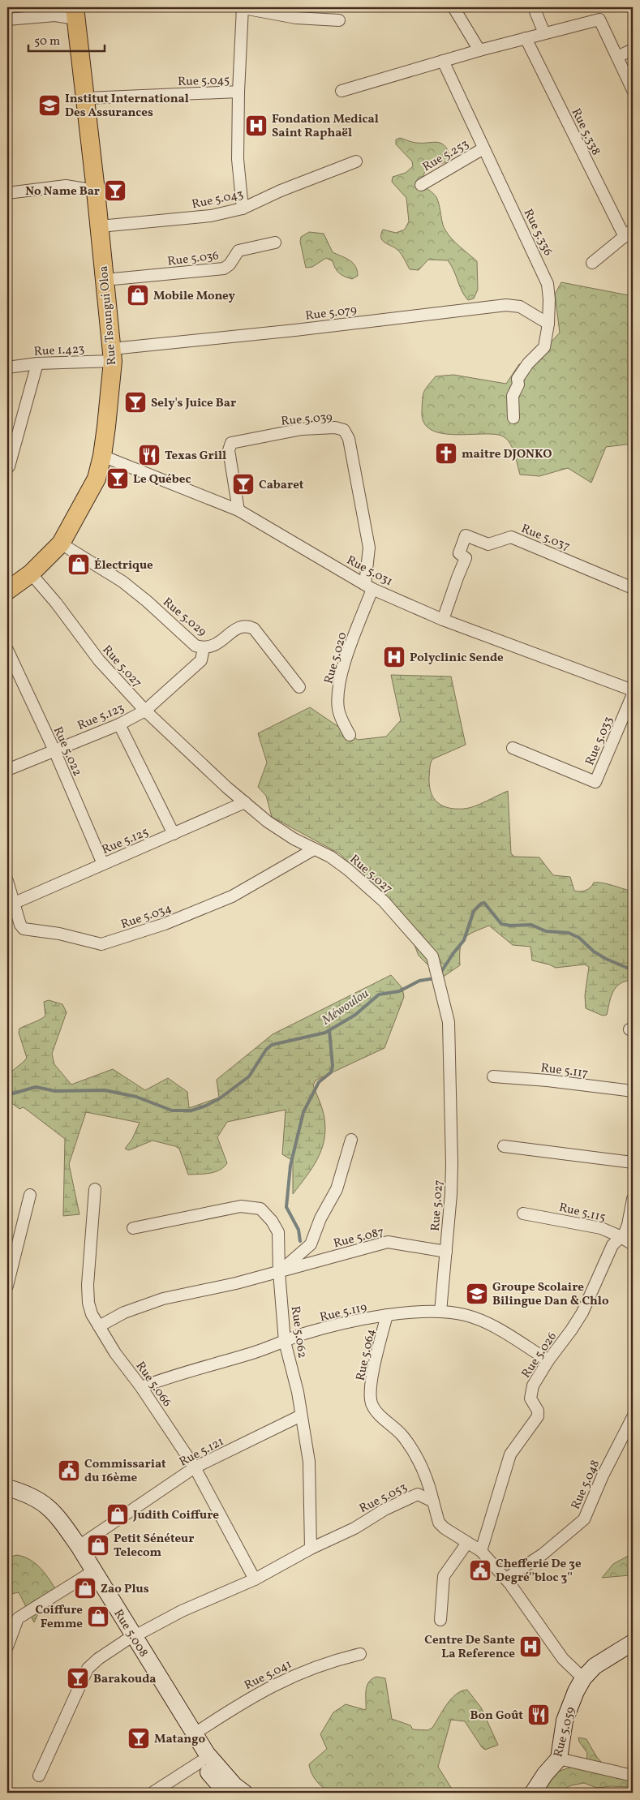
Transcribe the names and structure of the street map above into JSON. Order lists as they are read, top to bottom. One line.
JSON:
{"streets":{"main road":["Rue Tsoungui Oloa","Rue 5.008","Rue 5.059"],"street":["Rue 5.045","Rue 5.338","Rue 5.253","Rue 5.043","Rue 5.336","Rue 5.036","Rue 5.079","Rue 1.423","Rue 5.039","Rue 5.037","Rue 5.031","Rue 5.029","Rue 5.020","Rue 5.027","Rue 5.123","Rue 5.033","Rue 5.022","Rue 5.125","Rue 5.034","Rue 5.117","Rue 5.115","Rue 5.087","Rue 5.119","Rue 5.062","Rue 5.064","Rue 5.026","Rue 5.066","Rue 5.121","Rue 5.048","Rue 5.053","Rue 5.041"]},"crossings":[["Rue 5.045","Rue Tsoungui Oloa"],["Rue 5.253","Rue 5.336"],["Rue 5.043","Rue Tsoungui Oloa"],["Rue 5.336","Rue 5.079"],["Rue 5.036","Rue Tsoungui Oloa"],["Rue 5.079","Rue Tsoungui Oloa"],["Rue 5.079","Rue 1.423"],["Rue Tsoungui Oloa","Rue 1.423"],["Rue Tsoungui Oloa","Rue 5.031"],["Rue Tsoungui Oloa","Rue 5.029"],["Rue Tsoungui Oloa","Rue 5.027"],["Rue 5.039","Rue 5.031"],["Rue 5.039","Rue 5.020"],["Rue 5.037","Rue 5.031"],["Rue 5.031","Rue 5.020"],["Rue 5.029","Rue 5.123"],["Rue 5.027","Rue 5.123"],["Rue 5.027","Rue 5.125"],["Rue 5.027","Rue 5.034"],["Rue 5.027","Rue 5.087"],["Rue 5.027","Rue 5.119"],["Rue 5.123","Rue 5.022"],["Rue 5.022","Rue 5.125"],["Rue 5.125","Rue 5.034"],["Rue 5.115","Rue 5.026"],["Rue 5.087","Rue 5.062"],["Rue 5.087","Rue 5.066"],["Rue 5.119","Rue 5.062"],["Rue 5.119","Rue 5.064"],["Rue 5.119","Rue 5.026"],["Rue 5.119","Rue 5.066"],["Rue 5.062","Rue 5.121"],["Rue 5.062","Rue 5.053"],["Rue 5.064","Rue 5.053"],["Rue 5.066","Rue 5.121"],["Rue 5.066","Rue 5.053"],["Rue 5.121","Rue 5.008"],["Rue 5.053","Rue 5.008"],["Rue 5.008","Rue 5.041"]],"water":["Méwoulou"],"places":{"school or university":["Institut International Des Assurances","Groupe Scolaire Bilingue Dan & Chlo"],"hospital":["Fondation Medical Saint Raphaël","Polyclinic Sende","Centre De Sante La Reference"],"bar":["No Name Bar","Sely's Juice Bar","Le Québec","Cabaret","Barakouda","Matango"],"shop":["Mobile Money","Électrique","Judith Coiffure","Petit Sénéteur Telecom","Zao Plus","Coiffure Femme"],"church":["maitre DJONKO"],"restaurant":["Texas Grill","Bon Goût"],"public building":["Commissariat du 16ème","Chefferie De 3e Degré''bloc 3''"]},"scale_bar":"50 m"}
